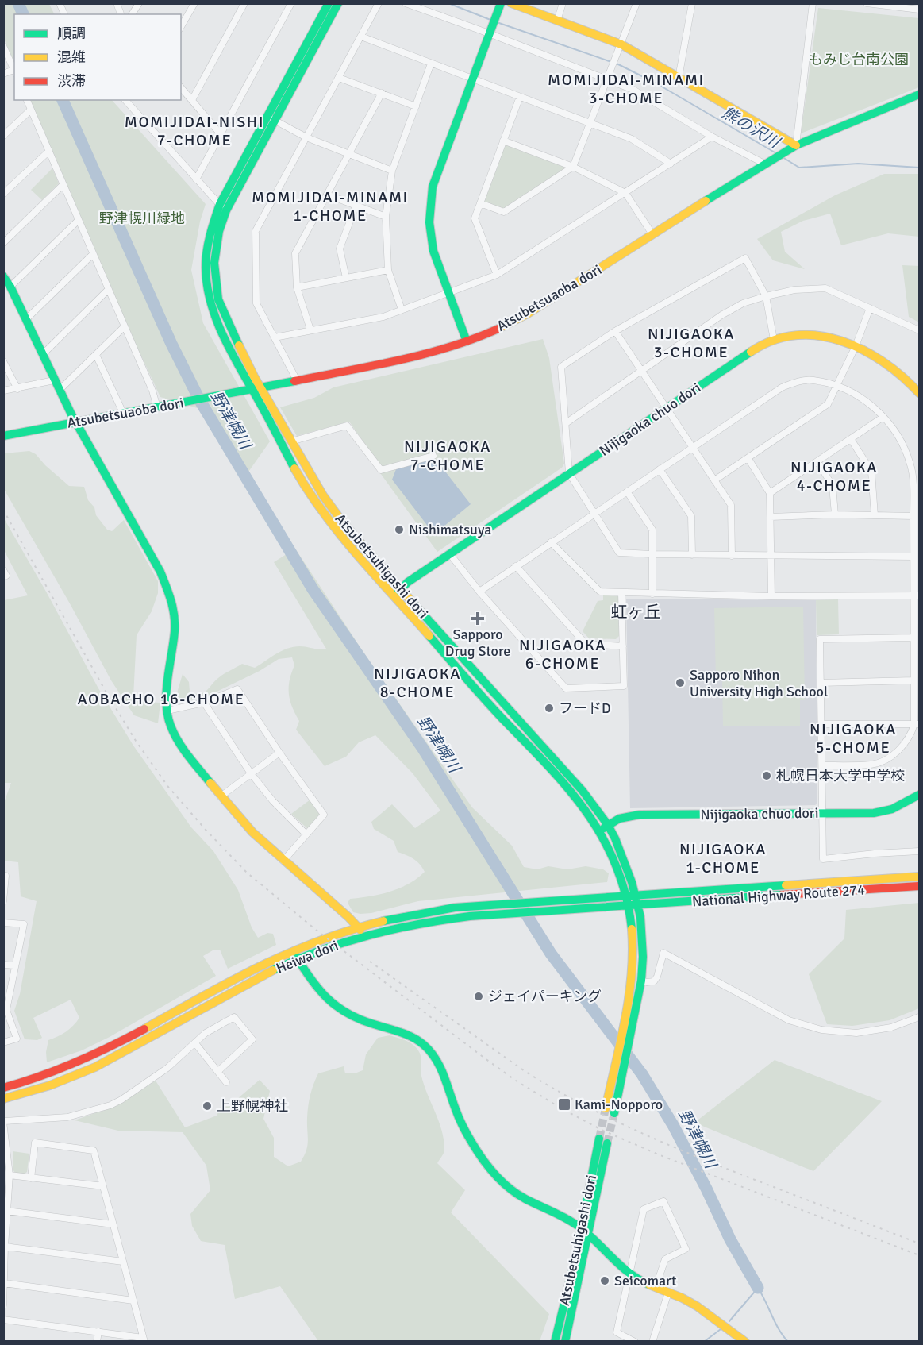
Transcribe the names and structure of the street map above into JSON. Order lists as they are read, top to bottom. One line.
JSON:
{"streets":{"main road":["Atsubetsuaoba dori","Nijigaoka chuo dori","Atsubetsuhigashi dori","National Highway Route 274","Heiwa dori"]},"crossings":[["Atsubetsuaoba dori","Atsubetsuhigashi dori"],["Nijigaoka chuo dori","Atsubetsuhigashi dori"],["Atsubetsuhigashi dori","National Highway Route 274"],["Atsubetsuhigashi dori","Heiwa dori"],["National Highway Route 274","Heiwa dori"]],"districts":["MOMIJIDAI-MINAMI 3-CHOME","MOMIJIDAI-NISHI 7-CHOME","MOMIJIDAI-MINAMI 1-CHOME","NIJIGAOKA 3-CHOME","NIJIGAOKA 7-CHOME","NIJIGAOKA 4-CHOME","虹ヶ丘","NIJIGAOKA 6-CHOME","NIJIGAOKA 8-CHOME","AOBACHO 16-CHOME","NIJIGAOKA 5-CHOME","NIJIGAOKA 1-CHOME"],"water":["熊の沢川","野津幌川"],"parks":["もみじ台南公園","野津幌川緑地"],"places":{"other":["Nishimatsuya","Sapporo Nihon University High School","フードD","札幌日本大学中学校","ジェイパーキング","上野幌神社","Seicomart"],"health":["Sapporo Drug Store"],"transit":["Kami-Nopporo"]},"legend":["順調","混雑","渋滞"]}
